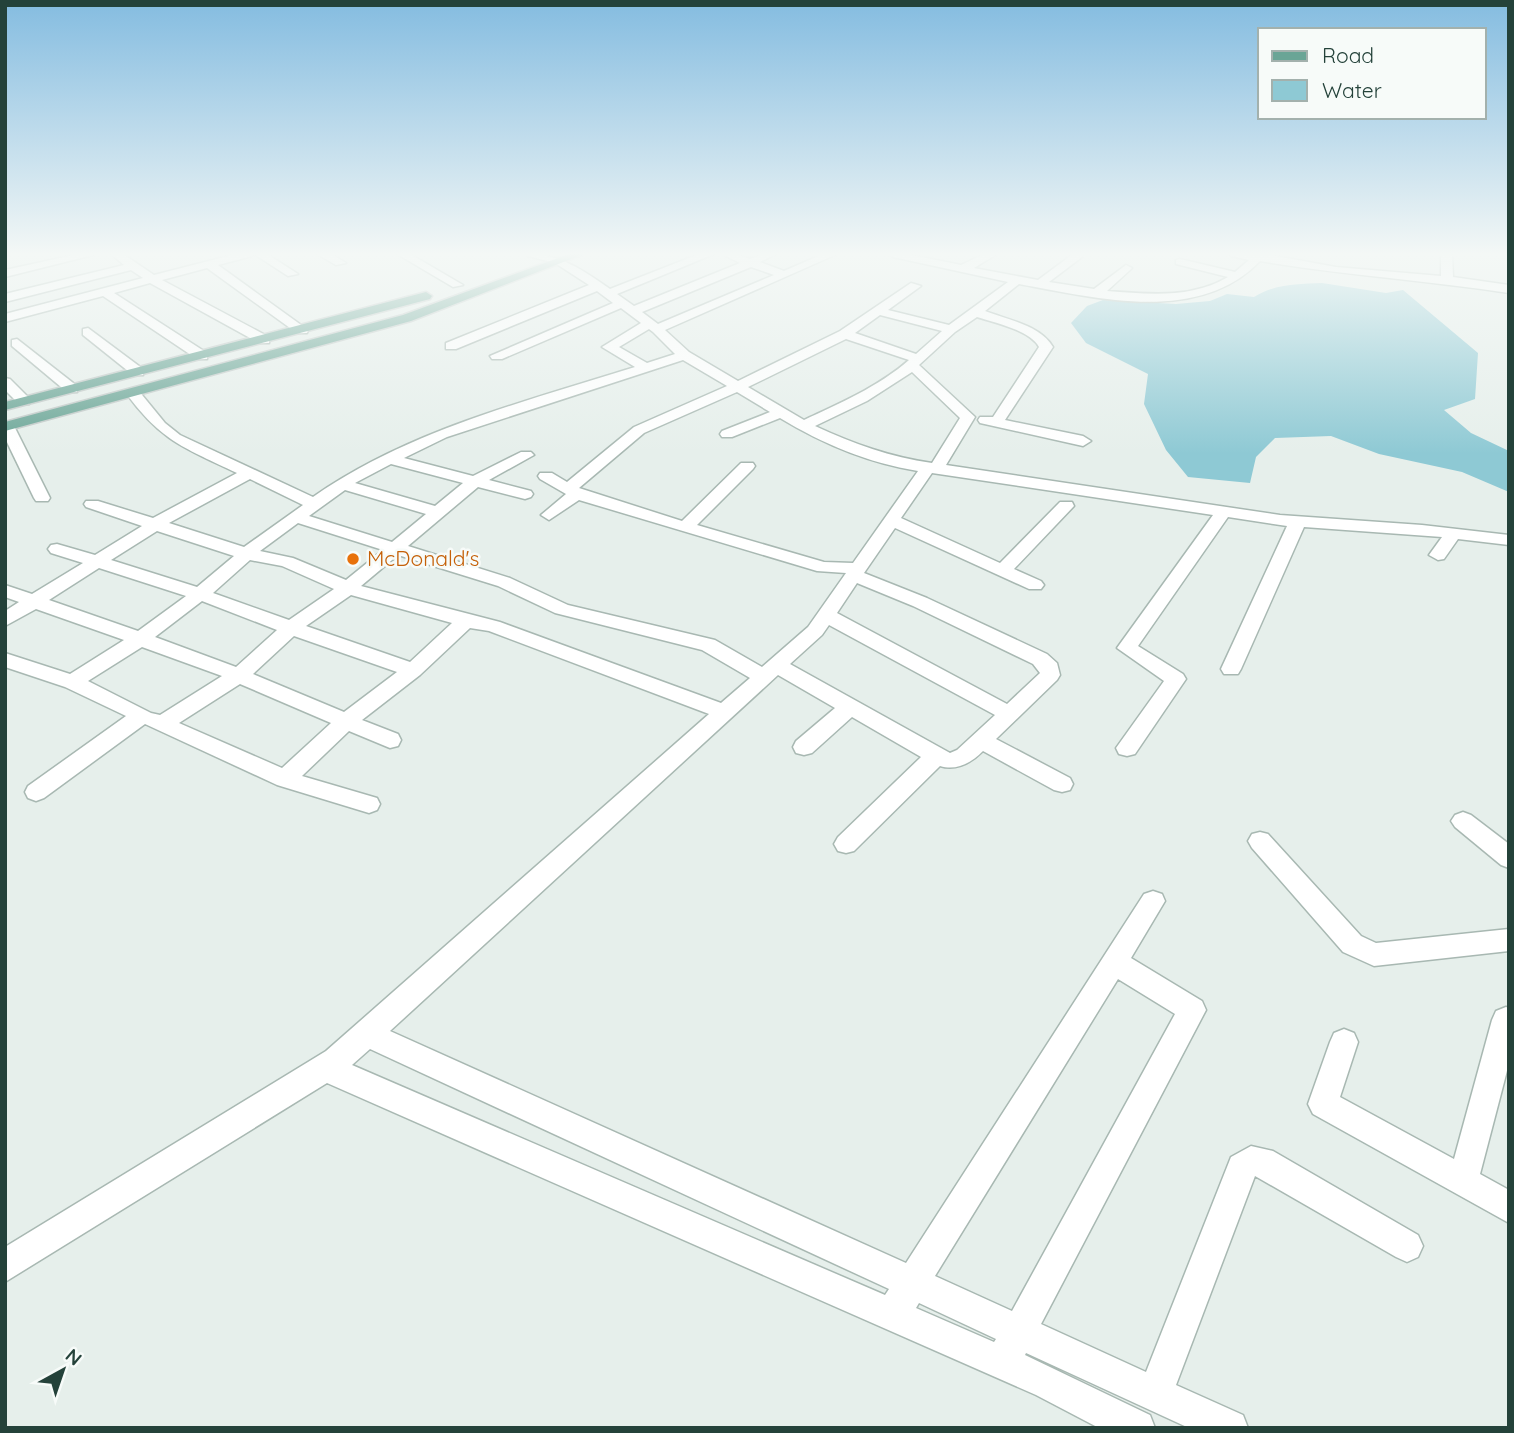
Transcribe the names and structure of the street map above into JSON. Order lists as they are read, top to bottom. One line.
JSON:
{"places":["McDonald's"],"legend":["Road","Water"],"north":"top right"}
